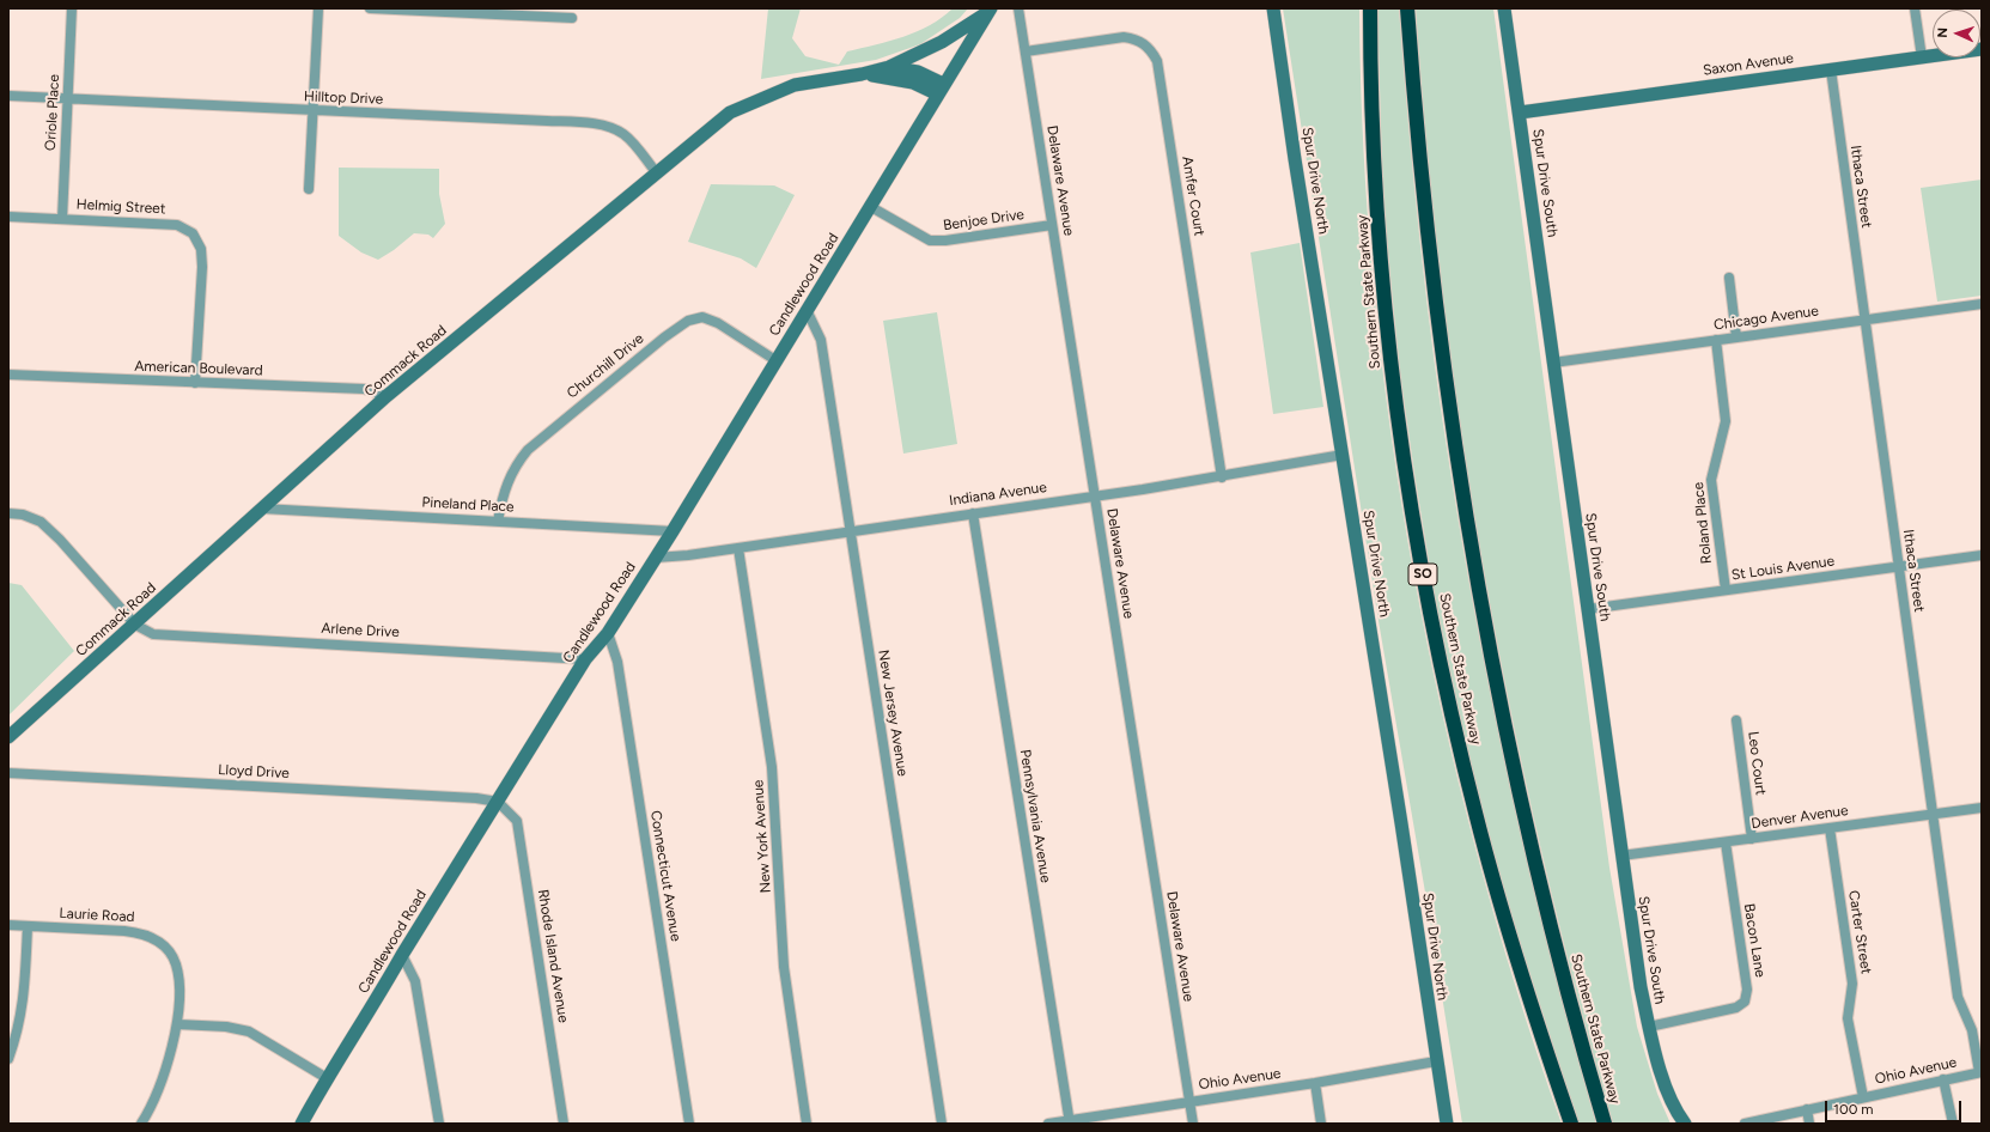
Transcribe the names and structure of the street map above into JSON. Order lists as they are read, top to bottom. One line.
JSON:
{"streets":{"highway":["Southern State Parkway","SO"],"street":["Saxon Avenue","Hilltop Drive","Oriole Place","Delaware Avenue","Spur Drive North","Spur Drive South","Ithaca Street","Amfer Court","Helmig Street","Benjoe Drive","Candlewood Road","Chicago Avenue","Commack Road","Churchill Drive","American Boulevard","Indiana Avenue","Pineland Place","Roland Place","St Louis Avenue","Arlene Drive","New Jersey Avenue","Leo Court","Lloyd Drive","Pennsylvania Avenue","Denver Avenue","New York Avenue","Connecticut Avenue","Laurie Road","Carter Street","Bacon Lane","Rhode Island Avenue","Ohio Avenue"]},"crossings":[["Saxon Avenue","Spur Drive South"],["Saxon Avenue","Ithaca Street"],["Hilltop Drive","Oriole Place"],["Hilltop Drive","Commack Road"],["Oriole Place","Helmig Street"],["Delaware Avenue","Amfer Court"],["Delaware Avenue","Benjoe Drive"],["Delaware Avenue","Indiana Avenue"],["Delaware Avenue","Ohio Avenue"],["Spur Drive North","Indiana Avenue"],["Spur Drive North","Ohio Avenue"],["Spur Drive South","Chicago Avenue"],["Spur Drive South","St Louis Avenue"],["Spur Drive South","Denver Avenue"],["Spur Drive South","Bacon Lane"],["Ithaca Street","Chicago Avenue"],["Ithaca Street","St Louis Avenue"],["Ithaca Street","Denver Avenue"],["Ithaca Street","Ohio Avenue"],["Amfer Court","Indiana Avenue"],["Helmig Street","American Boulevard"],["Benjoe Drive","Candlewood Road"],["Candlewood Road","Commack Road"],["Candlewood Road","Churchill Drive"],["Candlewood Road","Indiana Avenue"],["Candlewood Road","Pineland Place"],["Candlewood Road","Arlene Drive"],["Candlewood Road","New Jersey Avenue"],["Candlewood Road","Lloyd Drive"],["Candlewood Road","Connecticut Avenue"],["Candlewood Road","Rhode Island Avenue"],["Chicago Avenue","Roland Place"],["Commack Road","American Boulevard"],["Commack Road","Pineland Place"],["Commack Road","Arlene Drive"],["Churchill Drive","Pineland Place"],["Indiana Avenue","New Jersey Avenue"],["Indiana Avenue","Pennsylvania Avenue"],["Indiana Avenue","New York Avenue"],["Roland Place","St Louis Avenue"],["Leo Court","Denver Avenue"],["Lloyd Drive","Rhode Island Avenue"],["Pennsylvania Avenue","Ohio Avenue"],["Denver Avenue","Carter Street"],["Denver Avenue","Bacon Lane"],["Carter Street","Ohio Avenue"]],"scale_bar":"100 m","north":"left"}
